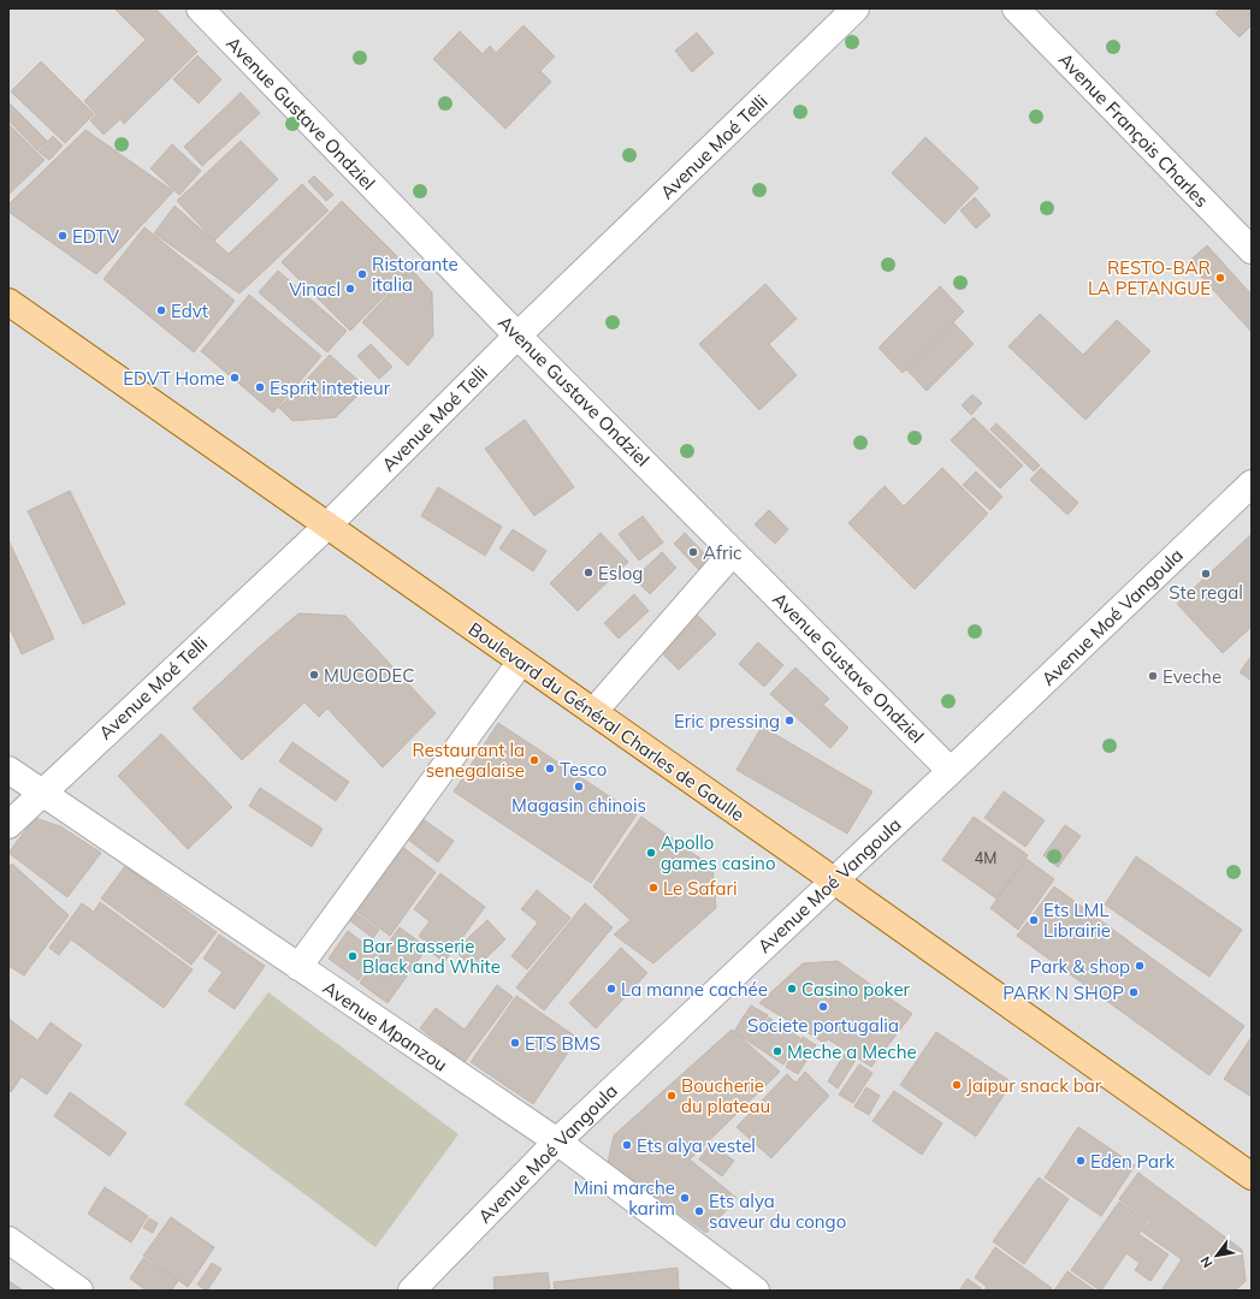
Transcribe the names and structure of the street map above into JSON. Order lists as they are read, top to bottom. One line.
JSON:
{"streets":{"main road":["Boulevard du Général Charles de Gaulle"],"street":["Avenue Gustave Ondziel","Avenue François Charles","Avenue Moé Telli","Avenue Moé Vangoula","Avenue Mpanzou"]},"crossings":[["Avenue Gustave Ondziel","Avenue Moé Telli"],["Avenue Gustave Ondziel","Avenue Moé Vangoula"],["Avenue Moé Telli","Boulevard du Général Charles de Gaulle"],["Avenue Moé Telli","Avenue Mpanzou"],["Avenue Moé Vangoula","Boulevard du Général Charles de Gaulle"],["Avenue Moé Vangoula","Avenue Mpanzou"]],"places":["EDTV","Ristorante italia","RESTO-BAR LA PETANGUE","Vinacl","Edvt","EDVT Home","Esprit intetieur","Afric","Eslog","Ste regal","MUCODEC","Eveche","Eric pressing","Restaurant la senegalaise","Tesco","Magasin chinois","Apollo games casino","Le Safari","Ets LML Librairie","Bar Brasserie Black and White","Park & shop","La manne cachée","Casino poker","PARK N SHOP","Societe portugalia","ETS BMS","Meche a Meche","Jaipur snack bar","Boucherie du plateau","Ets alya vestel","Eden Park","Mini marche karim","Ets alya saveur du congo"],"house_numbers":["4M"],"north":"bottom left"}
